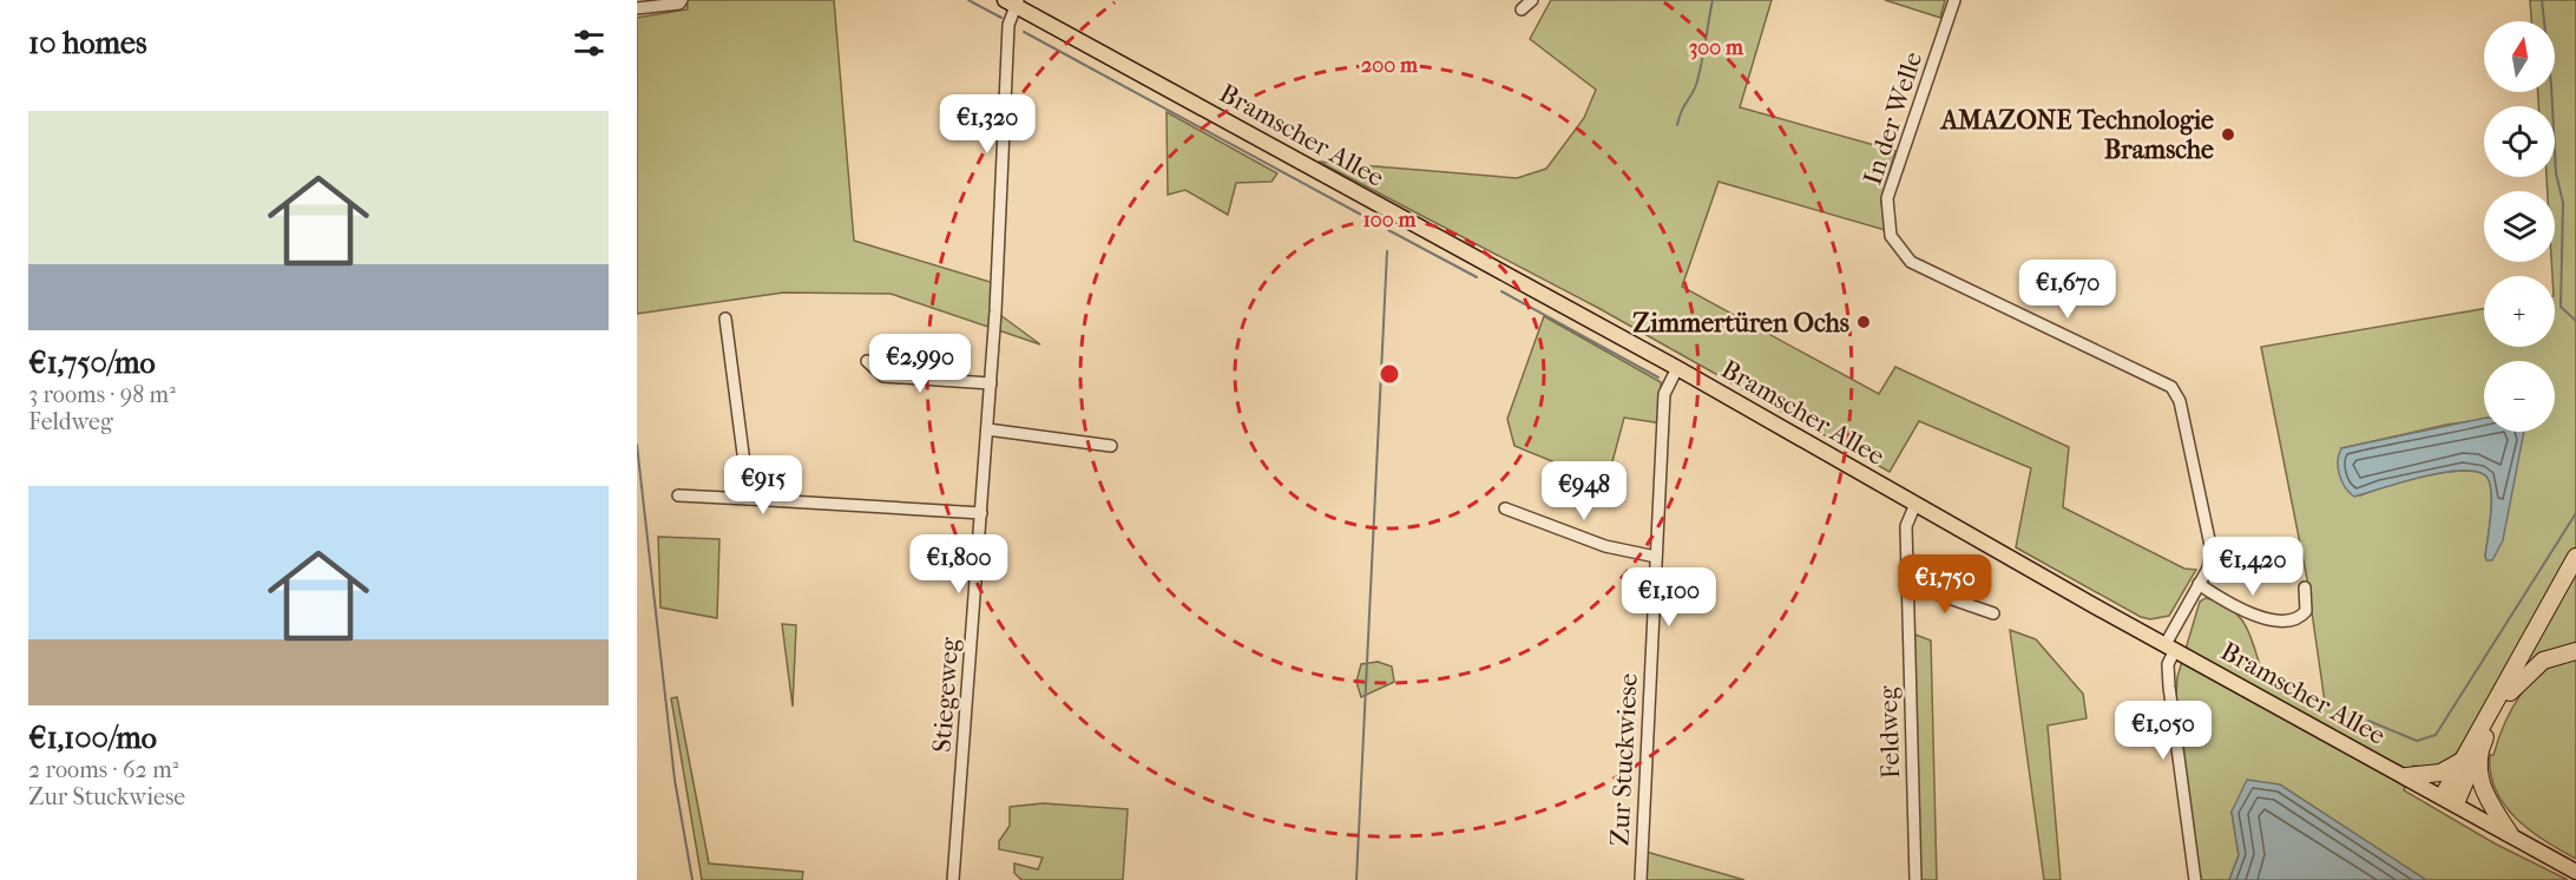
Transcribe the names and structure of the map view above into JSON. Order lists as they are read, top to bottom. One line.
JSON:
{"streets":{"main road":["Bramscher Allee"],"street":["In der Welle","Stiegeweg","Feldweg","Zur Stuckwiese"]},"crossings":[["In der Welle","Bramscher Allee"],["Bramscher Allee","Stiegeweg"],["Bramscher Allee","Feldweg"],["Bramscher Allee","Zur Stuckwiese"]],"places":["AMAZONE Technologie Bramsche","Zimmertüren Ochs"],"north":"top","page":{"heading":"10 homes","map_buttons":["+","−"],"list":[{"name":"€1,750/mo","note":"3 rooms · 98 m² · Feldweg"},{"name":"€1,100/mo","note":"2 rooms · 62 m² · Zur Stuckwiese"}],"price":["€1,320","€1,670","€2,990","€915","€948","€1,800","€1,420","€1,750","€1,100","€1,050"]},"rings":["300 m","200 m","100 m"]}
